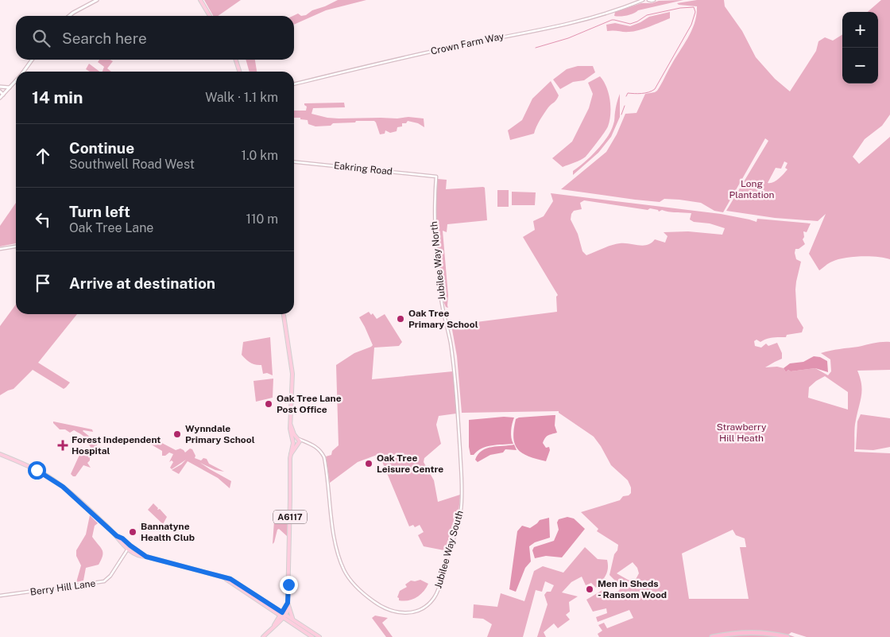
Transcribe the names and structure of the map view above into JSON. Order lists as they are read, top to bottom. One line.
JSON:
{"streets":{"main road":["A6117"],"street":["Crown Farm Way","Eakring Road","Jubilee Way North","Jubilee Way South","Berry Hill Lane"]},"crossings":[["Eakring Road","Jubilee Way North"],["Jubilee Way North","Jubilee Way South"],["A6117","Jubilee Way South"]],"parks":["Long Plantation","Strawberry Hill Heath"],"places":{"other":["Oak Tree Primary School","Oak Tree Lane Post Office","Wynndale Primary School","Oak Tree Leisure Centre","Bannatyne Health Club","Men in Sheds - Ransom Wood"],"health":["Forest Independent Hospital"]},"page":{"map_buttons":["+","−"],"search":"Search here","heading":["14 min","Walk · 1.1 km"],"list":[["Continue","Southwell Road West","1.0 km"],["Turn left","Oak Tree Lane","110 m"],"Arrive at destination"]}}
